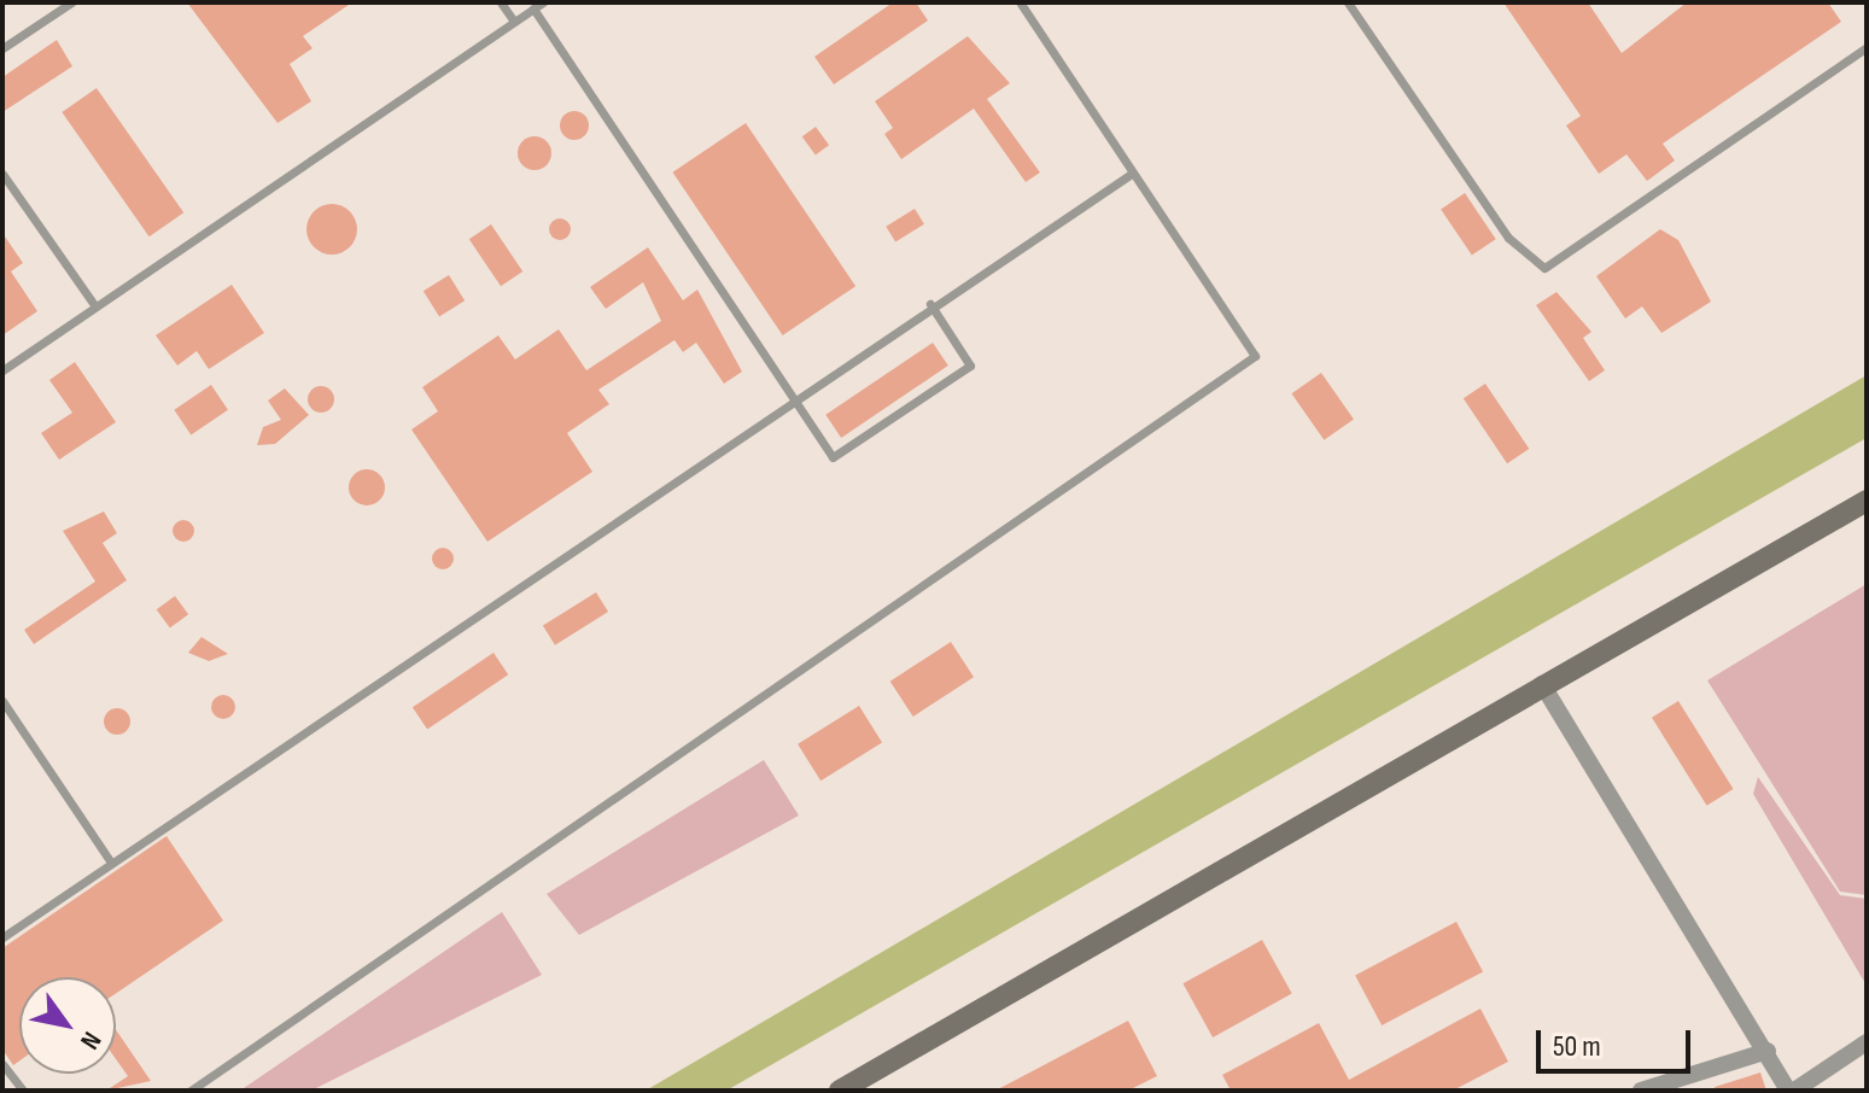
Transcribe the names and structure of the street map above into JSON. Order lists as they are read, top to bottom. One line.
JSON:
{"scale_bar":"50 m","north":"bottom right"}
